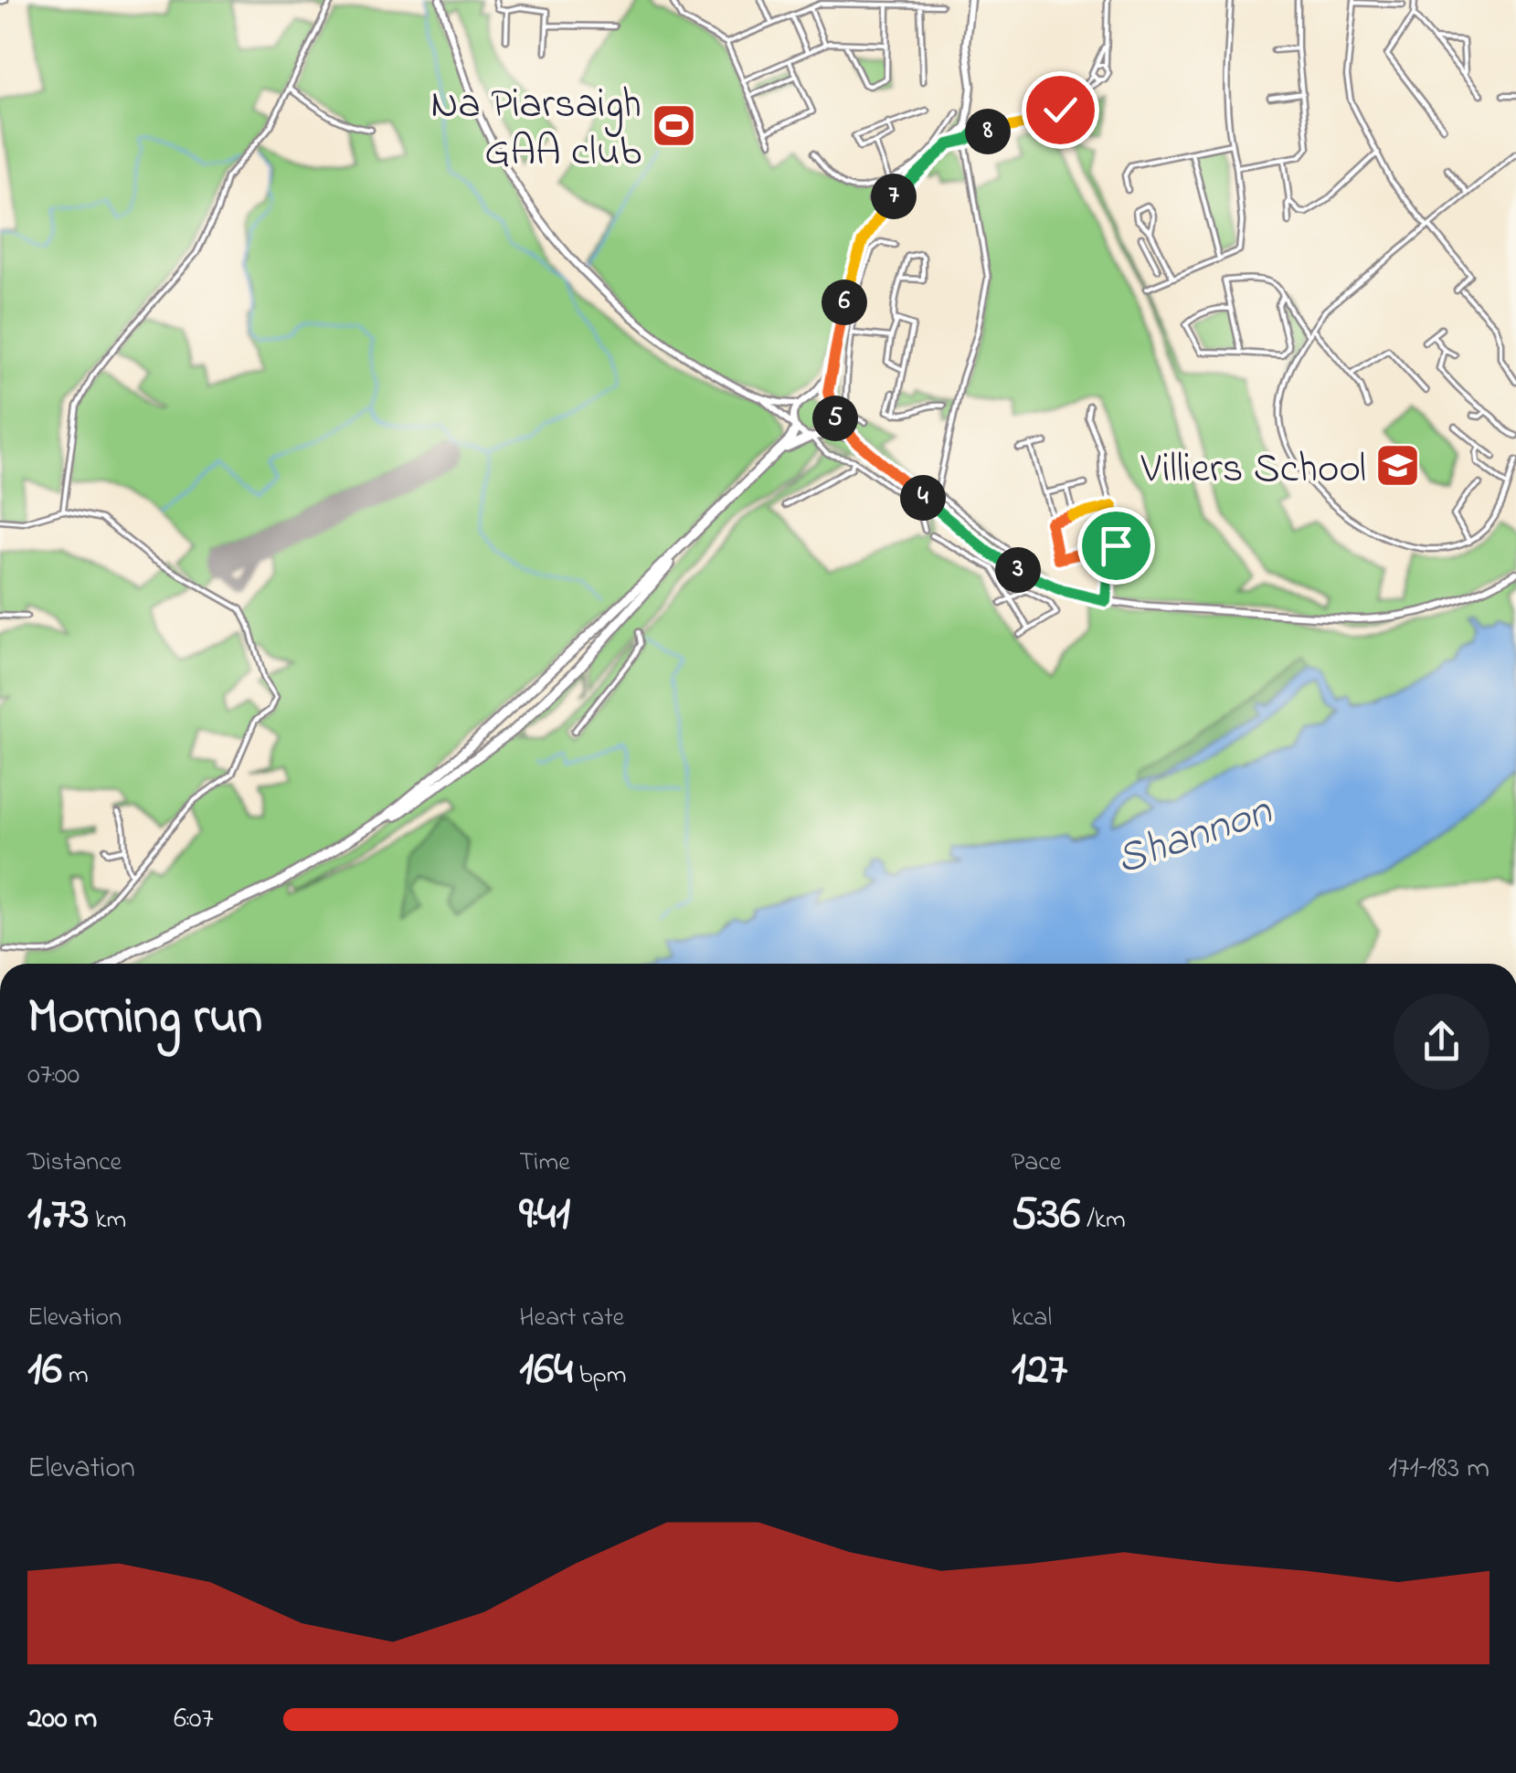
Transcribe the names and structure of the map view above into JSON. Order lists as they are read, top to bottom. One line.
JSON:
{"water":["Shannon"],"places":{"sports":["Na Piarsaigh GAA club"],"school or university":["Villiers School"]},"page":{"pins":["8","7","6","5","4","3"],"heading":["Morning run","07:00"],"stats":[["Distance","1.73 km"],["Time","9:41"],["Pace","5:36 /km"],["Elevation","16 m"],["Heart rate","164 bpm"],["kcal","127"]],"chart":["Elevation","171–183 m"],"list":[{"name":"200 m","note":"6:07"}]}}
